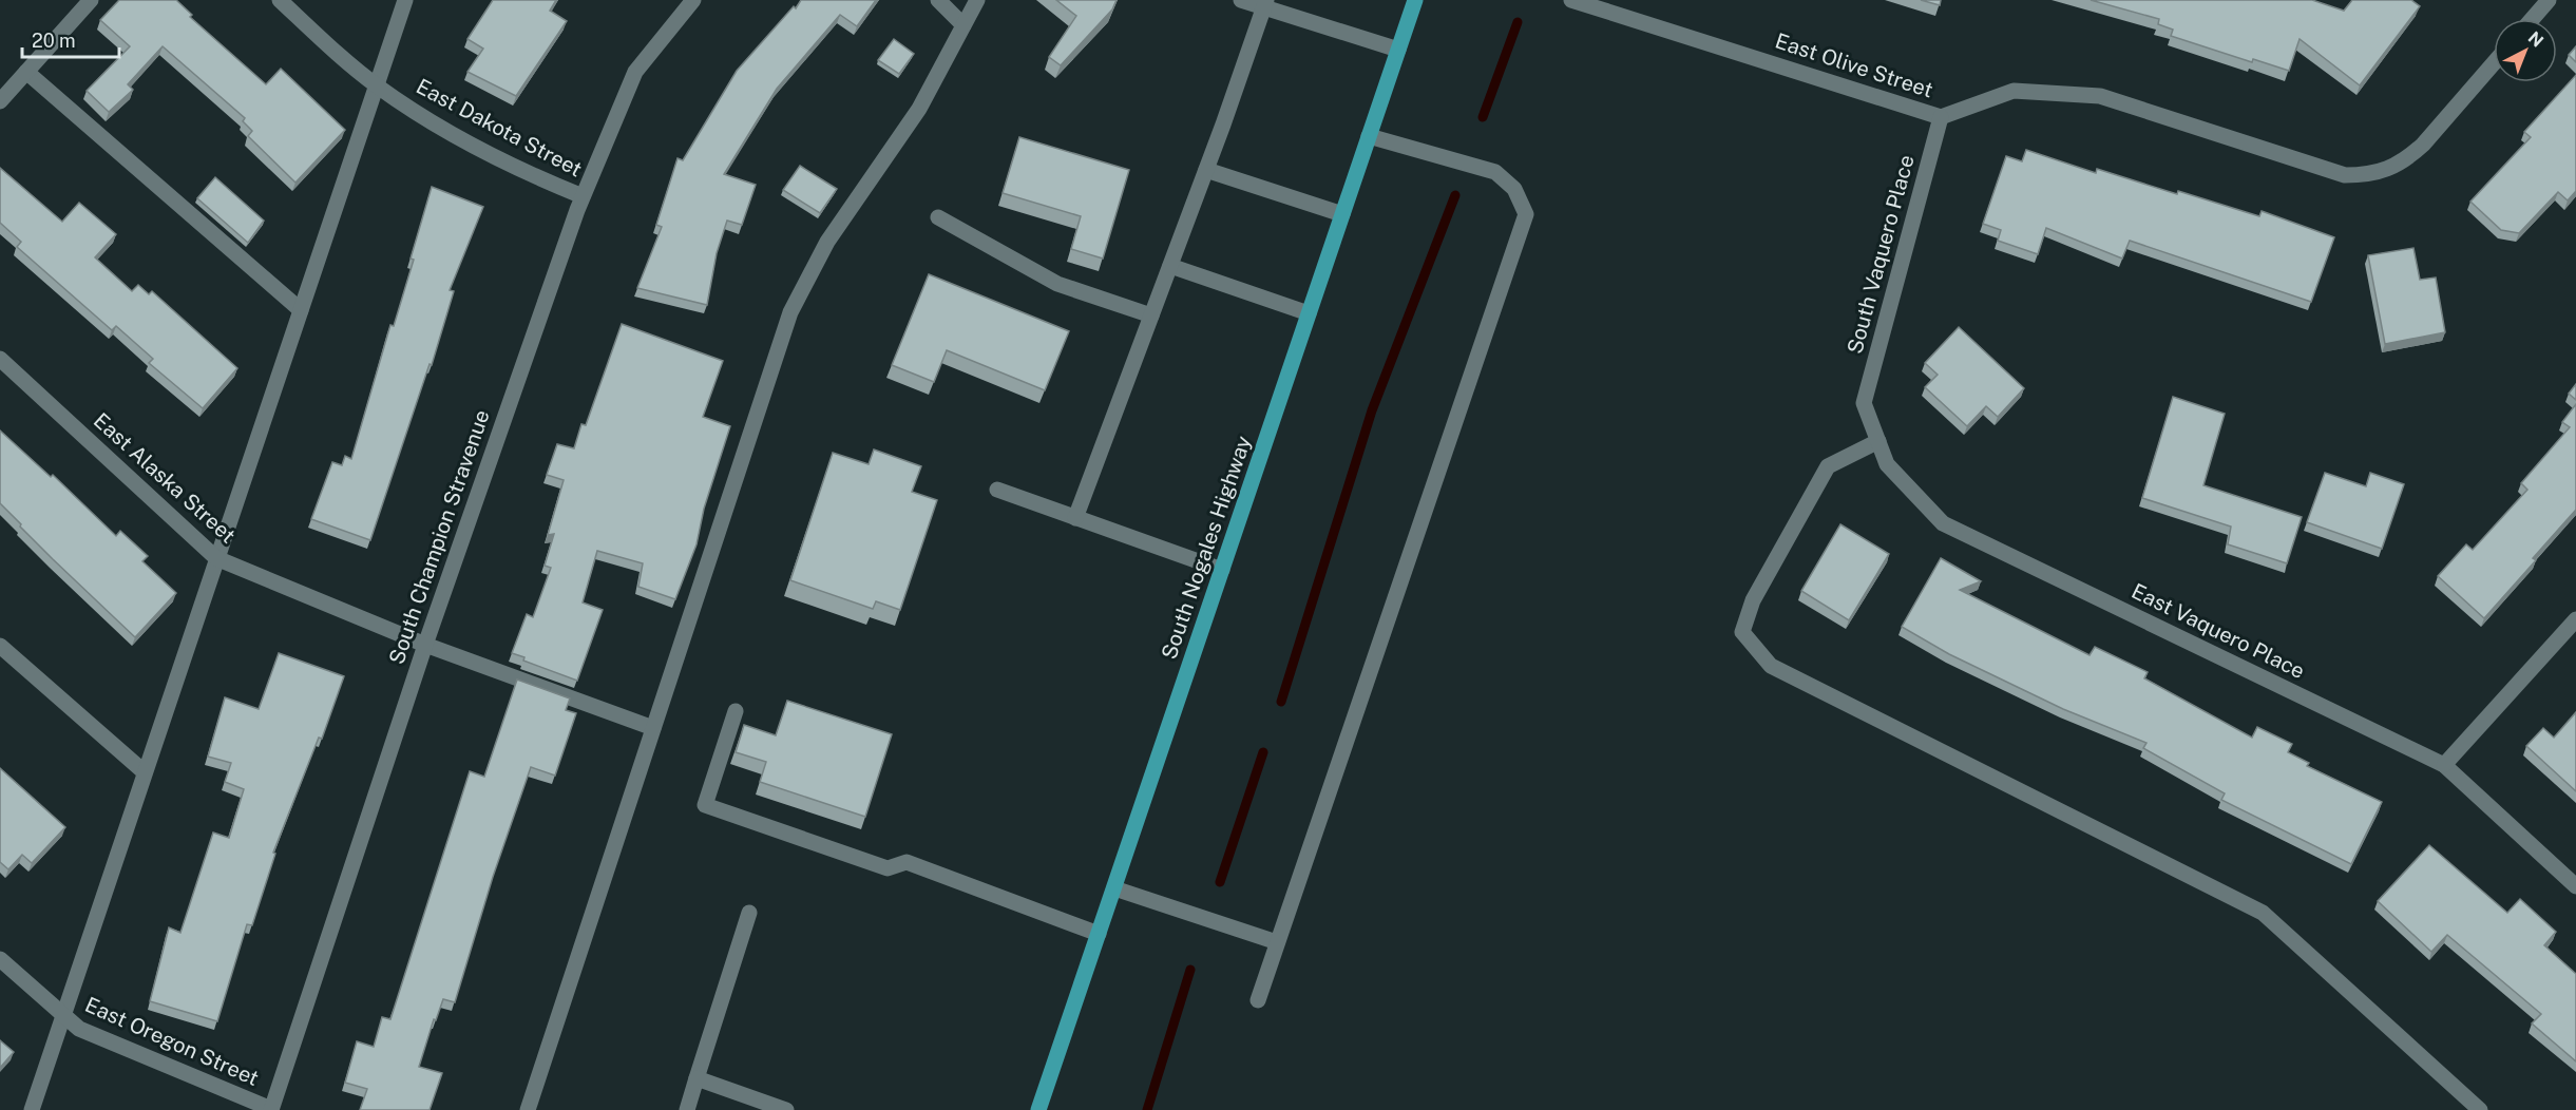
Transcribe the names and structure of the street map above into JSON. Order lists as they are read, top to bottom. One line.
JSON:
{"streets":{"main road":["South Nogales Highway"],"street":["East Olive Street","East Dakota Street","South Vaquero Place","East Alaska Street","South Champion Stravenue","East Vaquero Place","East Oregon Street"]},"crossings":[["East Olive Street","South Vaquero Place"],["East Dakota Street","South Champion Stravenue"],["South Vaquero Place","East Vaquero Place"],["East Alaska Street","South Champion Stravenue"],["South Champion Stravenue","East Oregon Street"]],"scale_bar":"20 m","north":"top right"}
